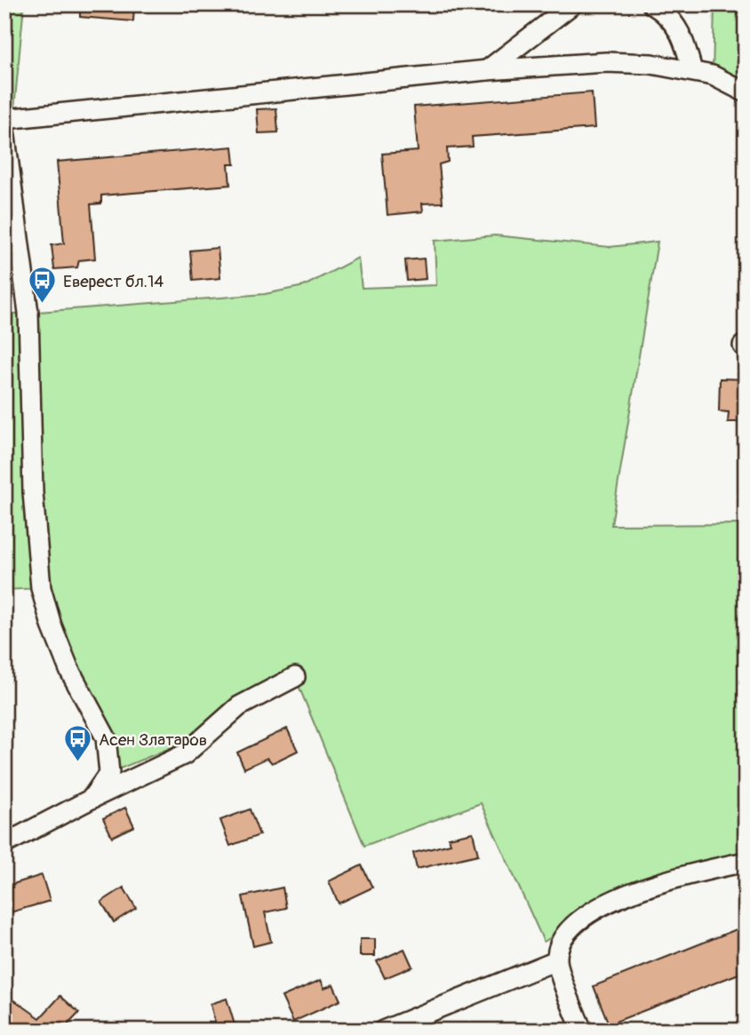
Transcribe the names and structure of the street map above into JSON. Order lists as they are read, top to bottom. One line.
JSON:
{"places":{"bus stop":["Еверест бл.14","Асен Златаров"]}}
